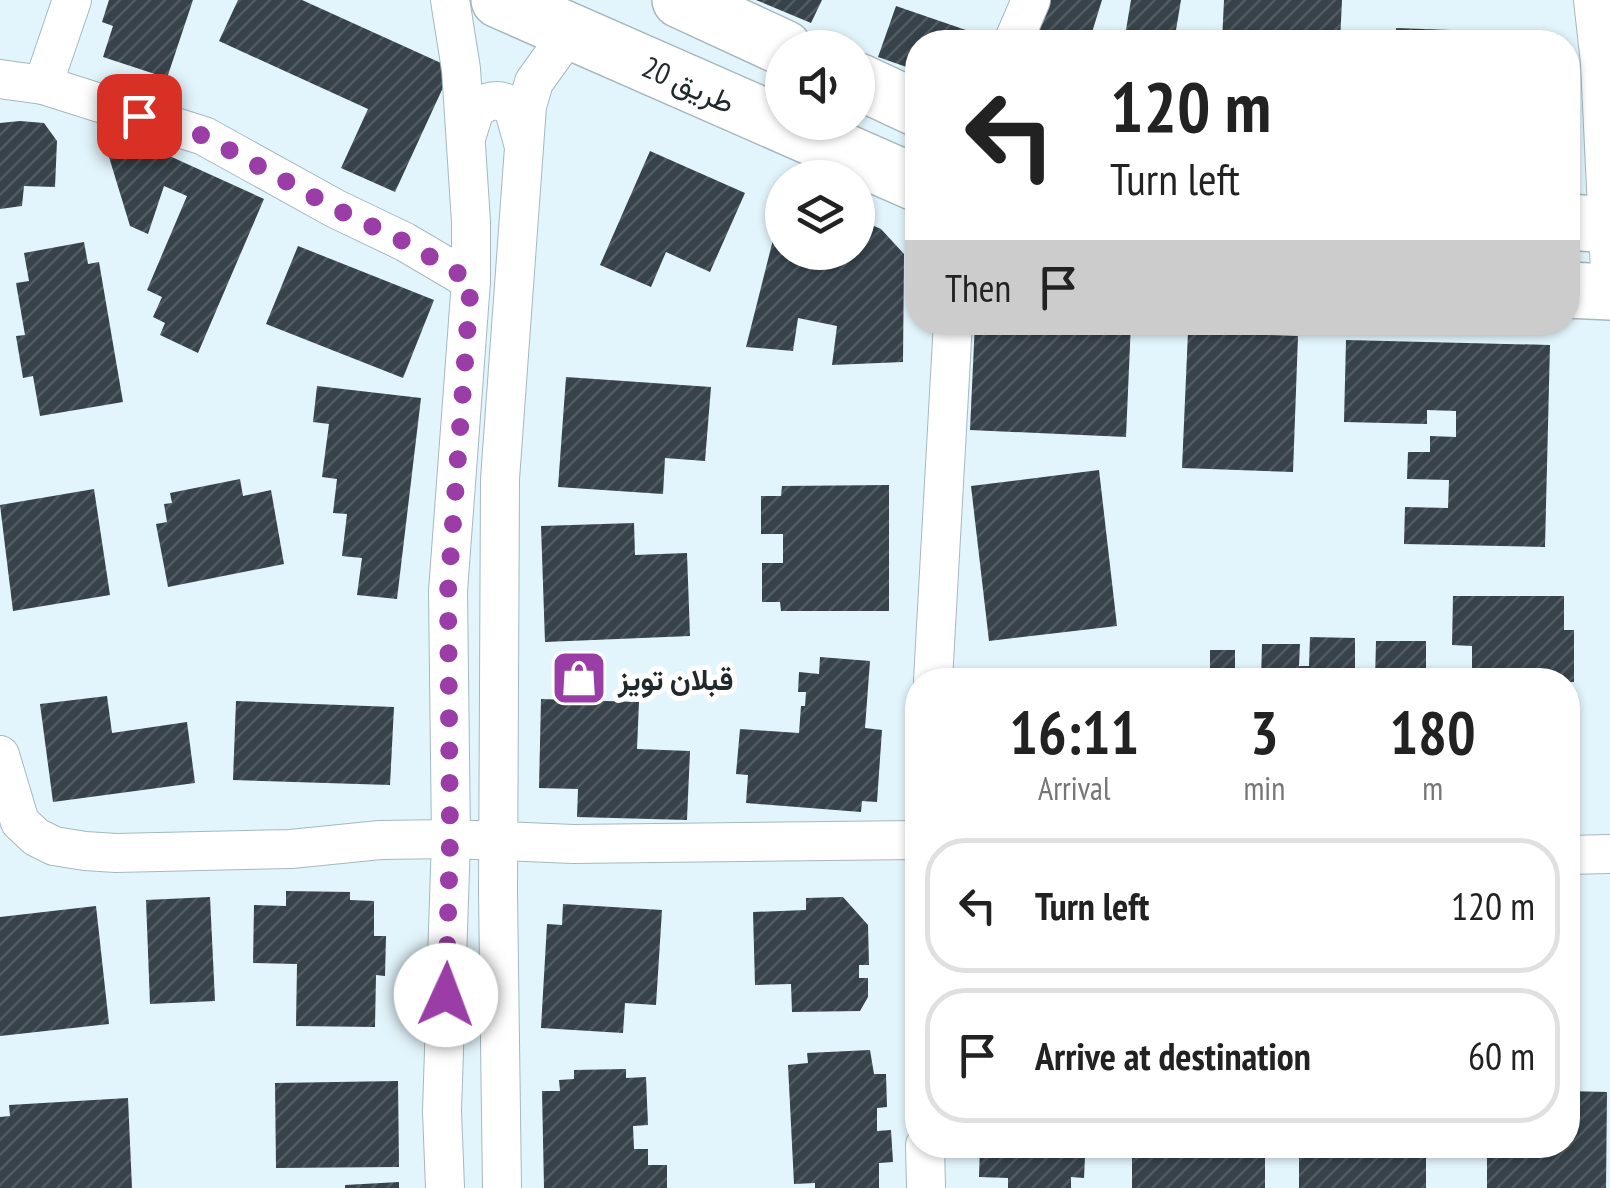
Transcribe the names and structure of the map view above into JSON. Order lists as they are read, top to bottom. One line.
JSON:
{"streets":{"main road":["طريق 20"]},"places":{"shop":["قبلان تويز"]},"page":{"turn":["120 m","Turn left"],"then":"Then","eta":["16:11","Arrival","3","min","180","m"],"list":[{"name":"Turn left","value":"120 m"},{"name":"Arrive at destination","value":"60 m"}]}}
